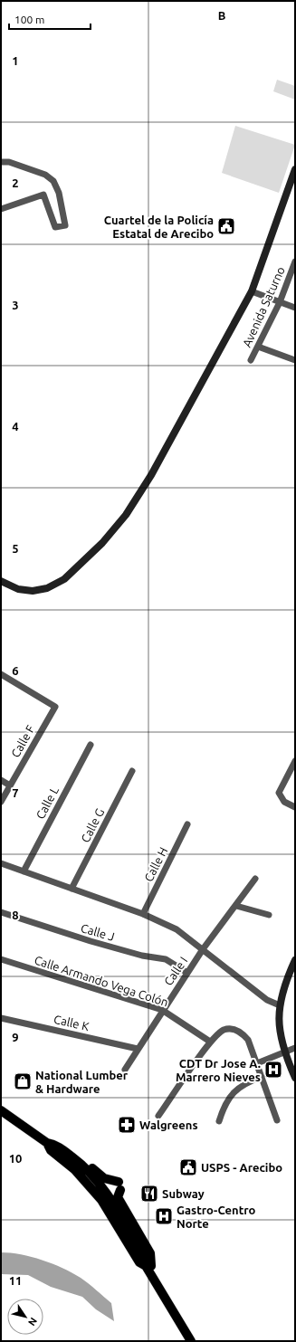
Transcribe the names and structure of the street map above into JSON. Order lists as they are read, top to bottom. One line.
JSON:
{"streets":{"street":["Avenida Saturno","Calle F","Calle L","Calle G","Calle H","Calle J","Calle I","Calle Armando Vega Colón","Calle K"]},"crossings":[["Calle J","Calle I"],["Calle I","Calle Armando Vega Colón"],["Calle I","Calle K"]],"places":{"public building":["Cuartel de la Policía Estatal de Arecibo","USPS - Arecibo"],"hospital":["CDT Dr Jose A. Marrero Nieves","Gastro-Centro Norte"],"shop":["National Lumber & Hardware"],"pharmacy":["Walgreens"],"restaurant":["Subway"]},"scale_bar":"100 m","north":"bottom right","grid":{"columns":["B"],"rows":["1","2","3","4","5","6","7","8","9","10","11"]}}
